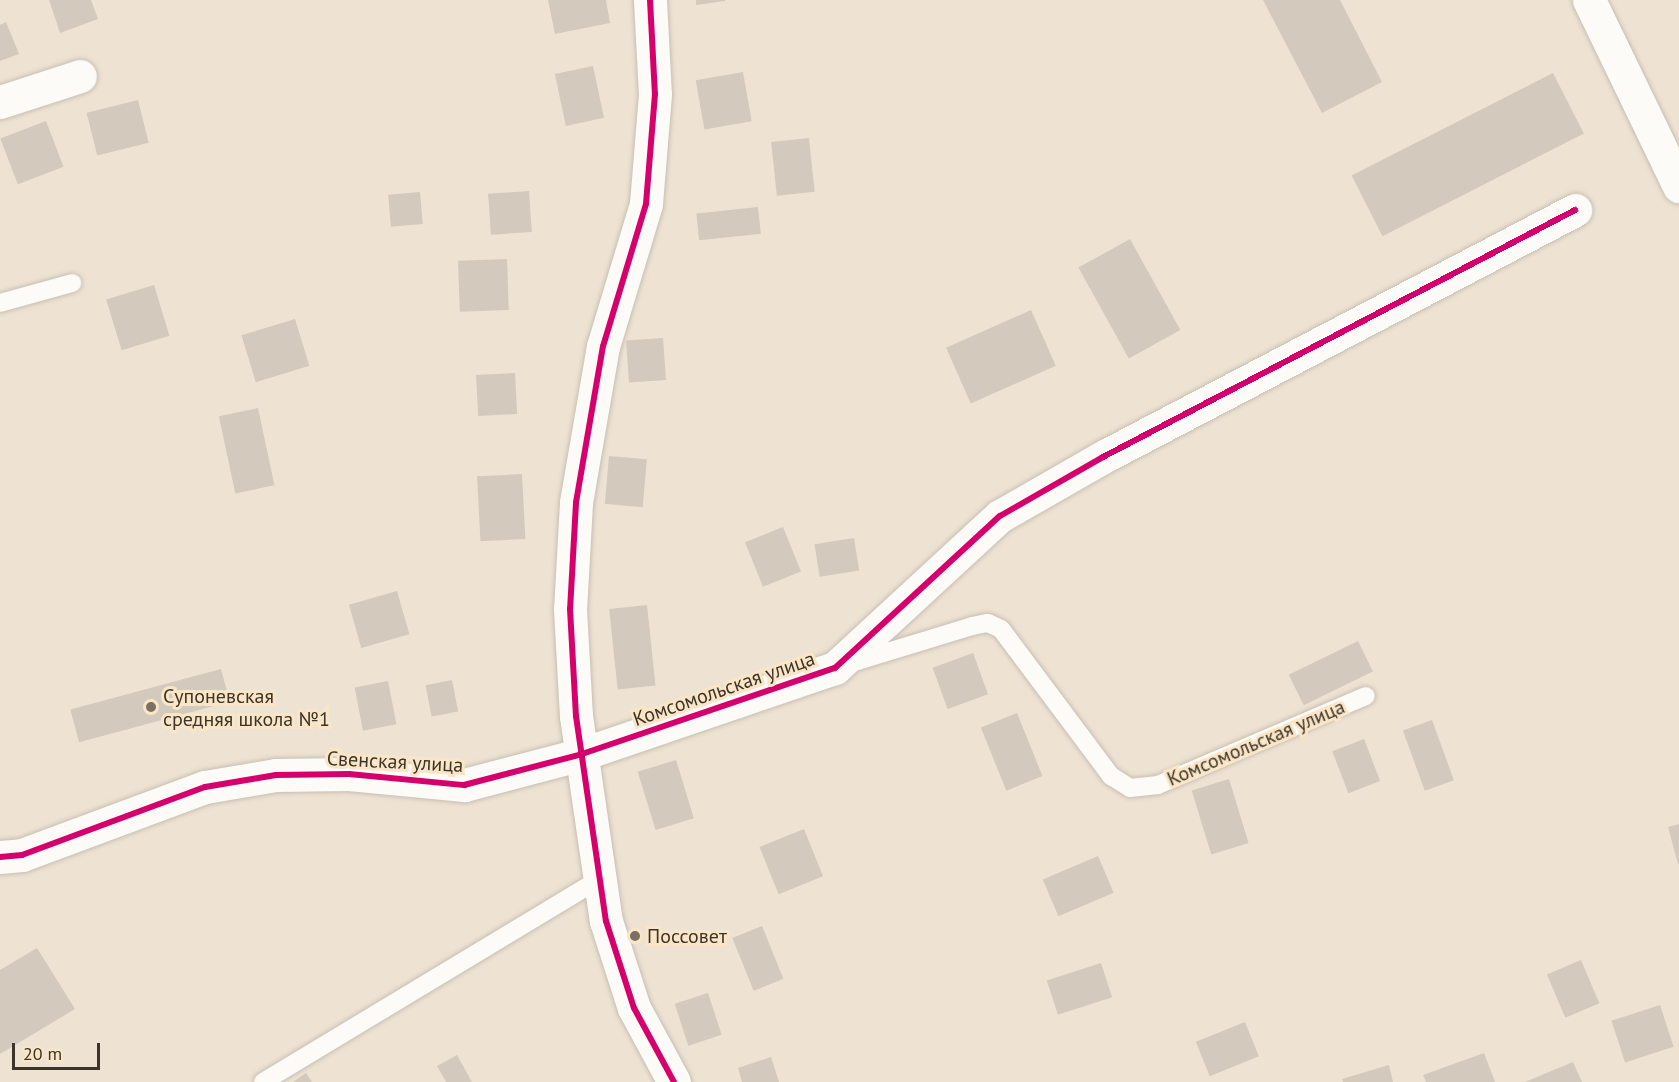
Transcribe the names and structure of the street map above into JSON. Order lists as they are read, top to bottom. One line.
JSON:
{"streets":{"street":["Комсомольская улица","Свенская улица"]},"crossings":[["Комсомольская улица","Свенская улица"]],"places":["Супоневская средняя школа №1","Поссовет"],"scale_bar":"20 m"}
